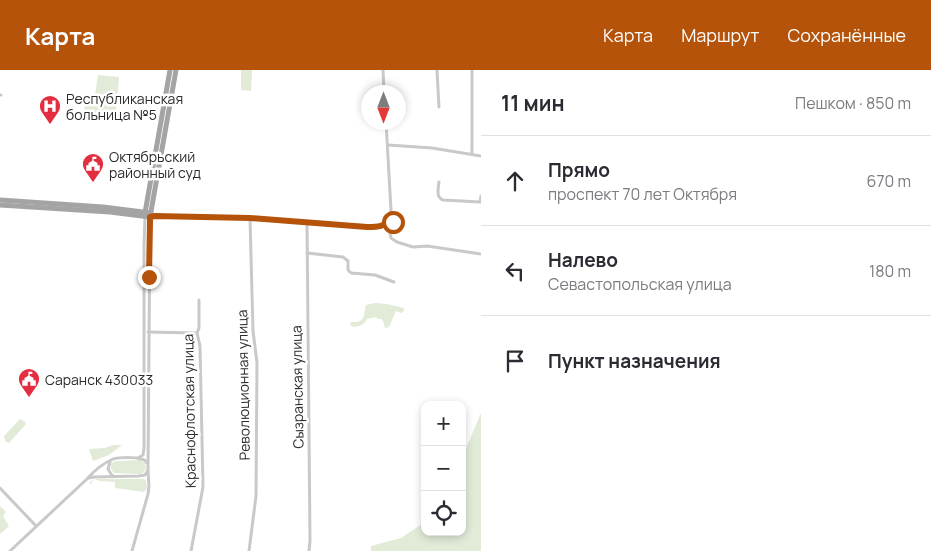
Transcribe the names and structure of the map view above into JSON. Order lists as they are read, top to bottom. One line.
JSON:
{"streets":{"street":["Революционная улица","Сызранская улица","Краснофлотская улица"]},"places":{"hospital":["Республиканская больница №5"],"public building":["Октябрьский районный суд","Саранск 430033"]},"north":"bottom","page":{"header":"Карта","nav":["Карта","Маршрут","Сохранённые"],"heading":["11 мин","Пешком · 850 m"],"list":[["Прямо","проспект 70 лет Октября","670 m"],["Налево","Севастопольская улица","180 m"],"Пункт назначения"],"map_buttons":["+","−"]}}
